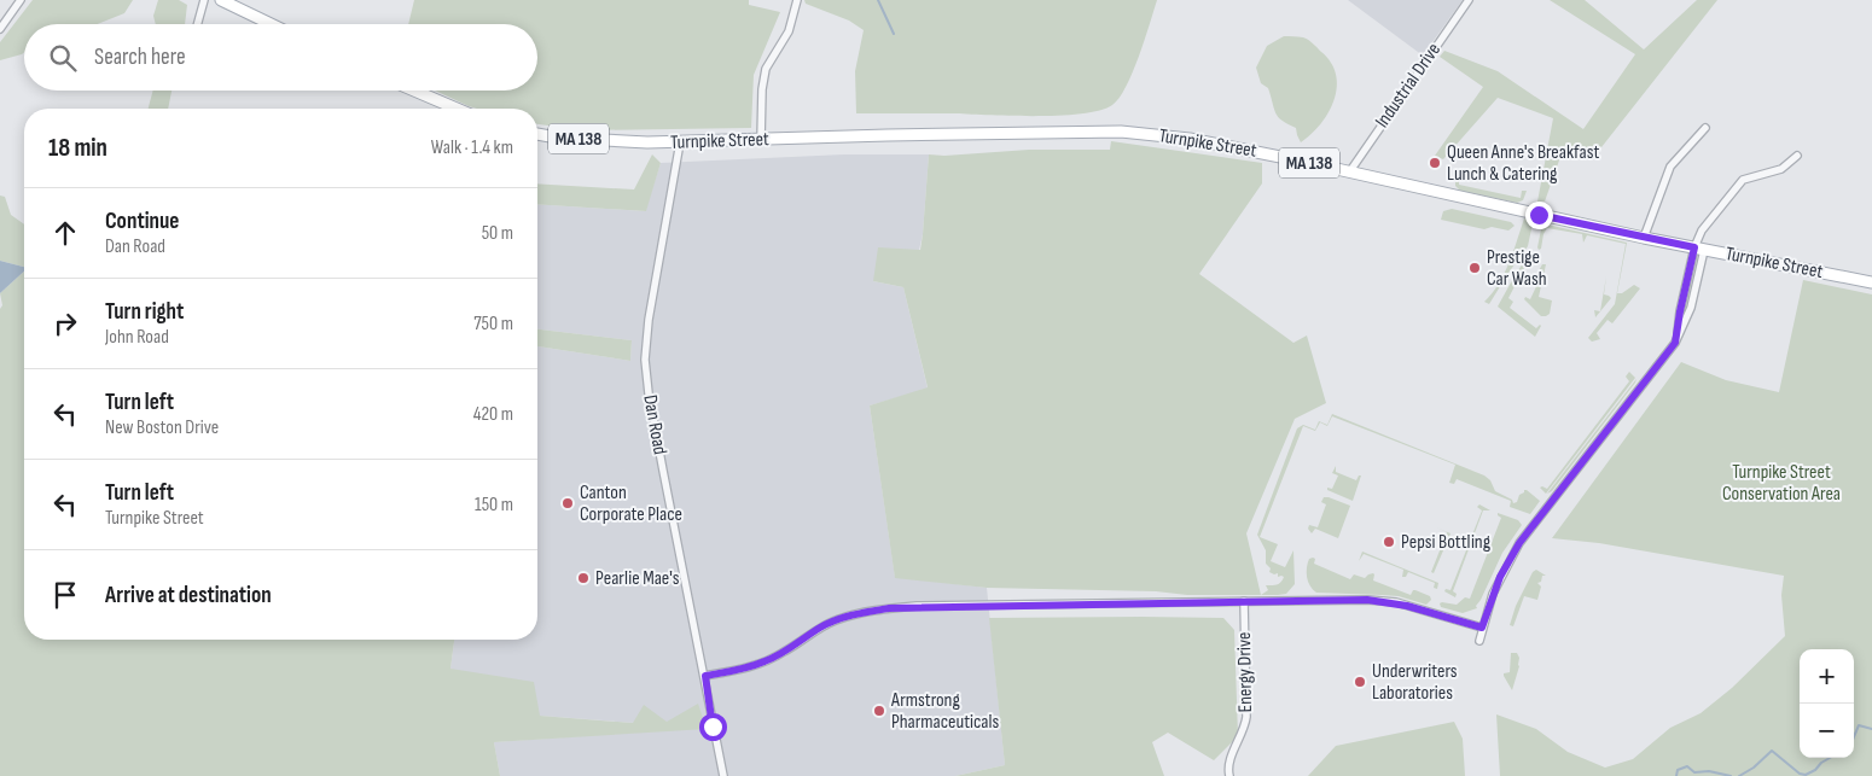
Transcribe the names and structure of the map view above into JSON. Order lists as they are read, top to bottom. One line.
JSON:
{"streets":{"main road":["MA 138","Turnpike Street"],"street":["Industrial Drive","Dan Road","Energy Drive"]},"crossings":[["Industrial Drive","Turnpike Street"],["Turnpike Street","Dan Road"]],"parks":["Turnpike Street Conservation Area"],"places":["Queen Anne's Breakfast Lunch & Catering","Prestige Car Wash","Canton Corporate Place","Pepsi Bottling","Pearlie Mae's","Underwriters Laboratories","Armstrong Pharmaceuticals"],"page":{"search":"Search here","heading":["18 min","Walk · 1.4 km"],"list":[["Continue","Dan Road","50 m"],["Turn right","John Road","750 m"],["Turn left","New Boston Drive","420 m"],["Turn left","Turnpike Street","150 m"],"Arrive at destination"],"map_buttons":["+","−"]}}
